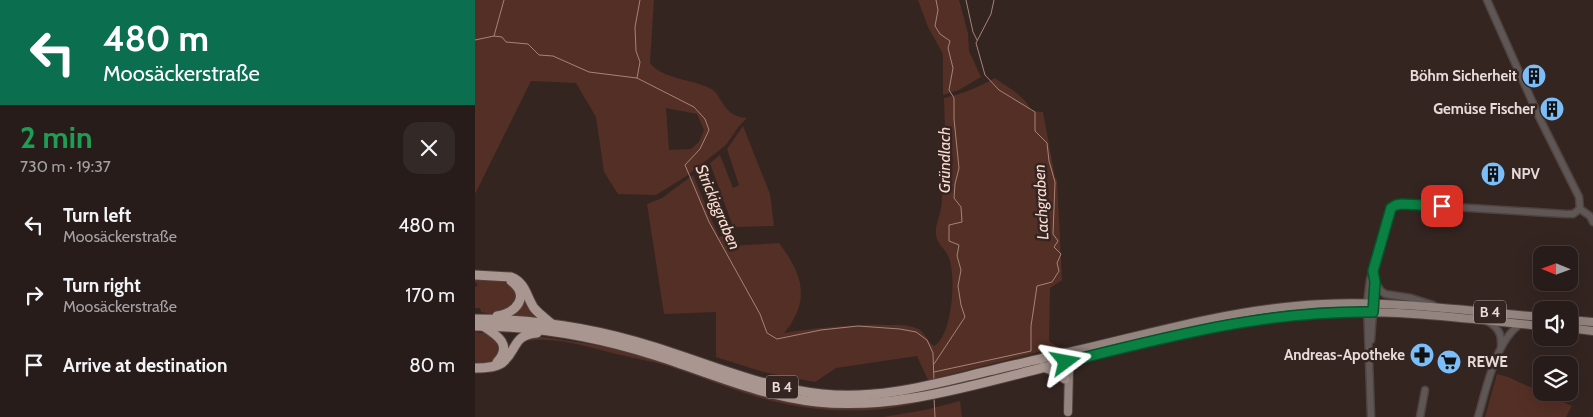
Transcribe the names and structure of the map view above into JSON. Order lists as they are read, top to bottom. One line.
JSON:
{"streets":{"highway":["B 4"]},"water":["Gründlach","Lachgraben","Strickiggraben"],"places":{"building":["Böhm Sicherheit","Gemüse Fischer","NPV"],"pharmacy":["Andreas-Apotheke"],"supermarket":["REWE"]},"north":"left","page":{"turn":["480 m","Moosäckerstraße"],"heading":["2 min","730 m · 19:37"],"list":[{"name":"Turn left","note":"Moosäckerstraße","value":"480 m"},{"name":"Turn right","note":"Moosäckerstraße","value":"170 m"},{"name":"Arrive at destination","value":"80 m"}]}}
